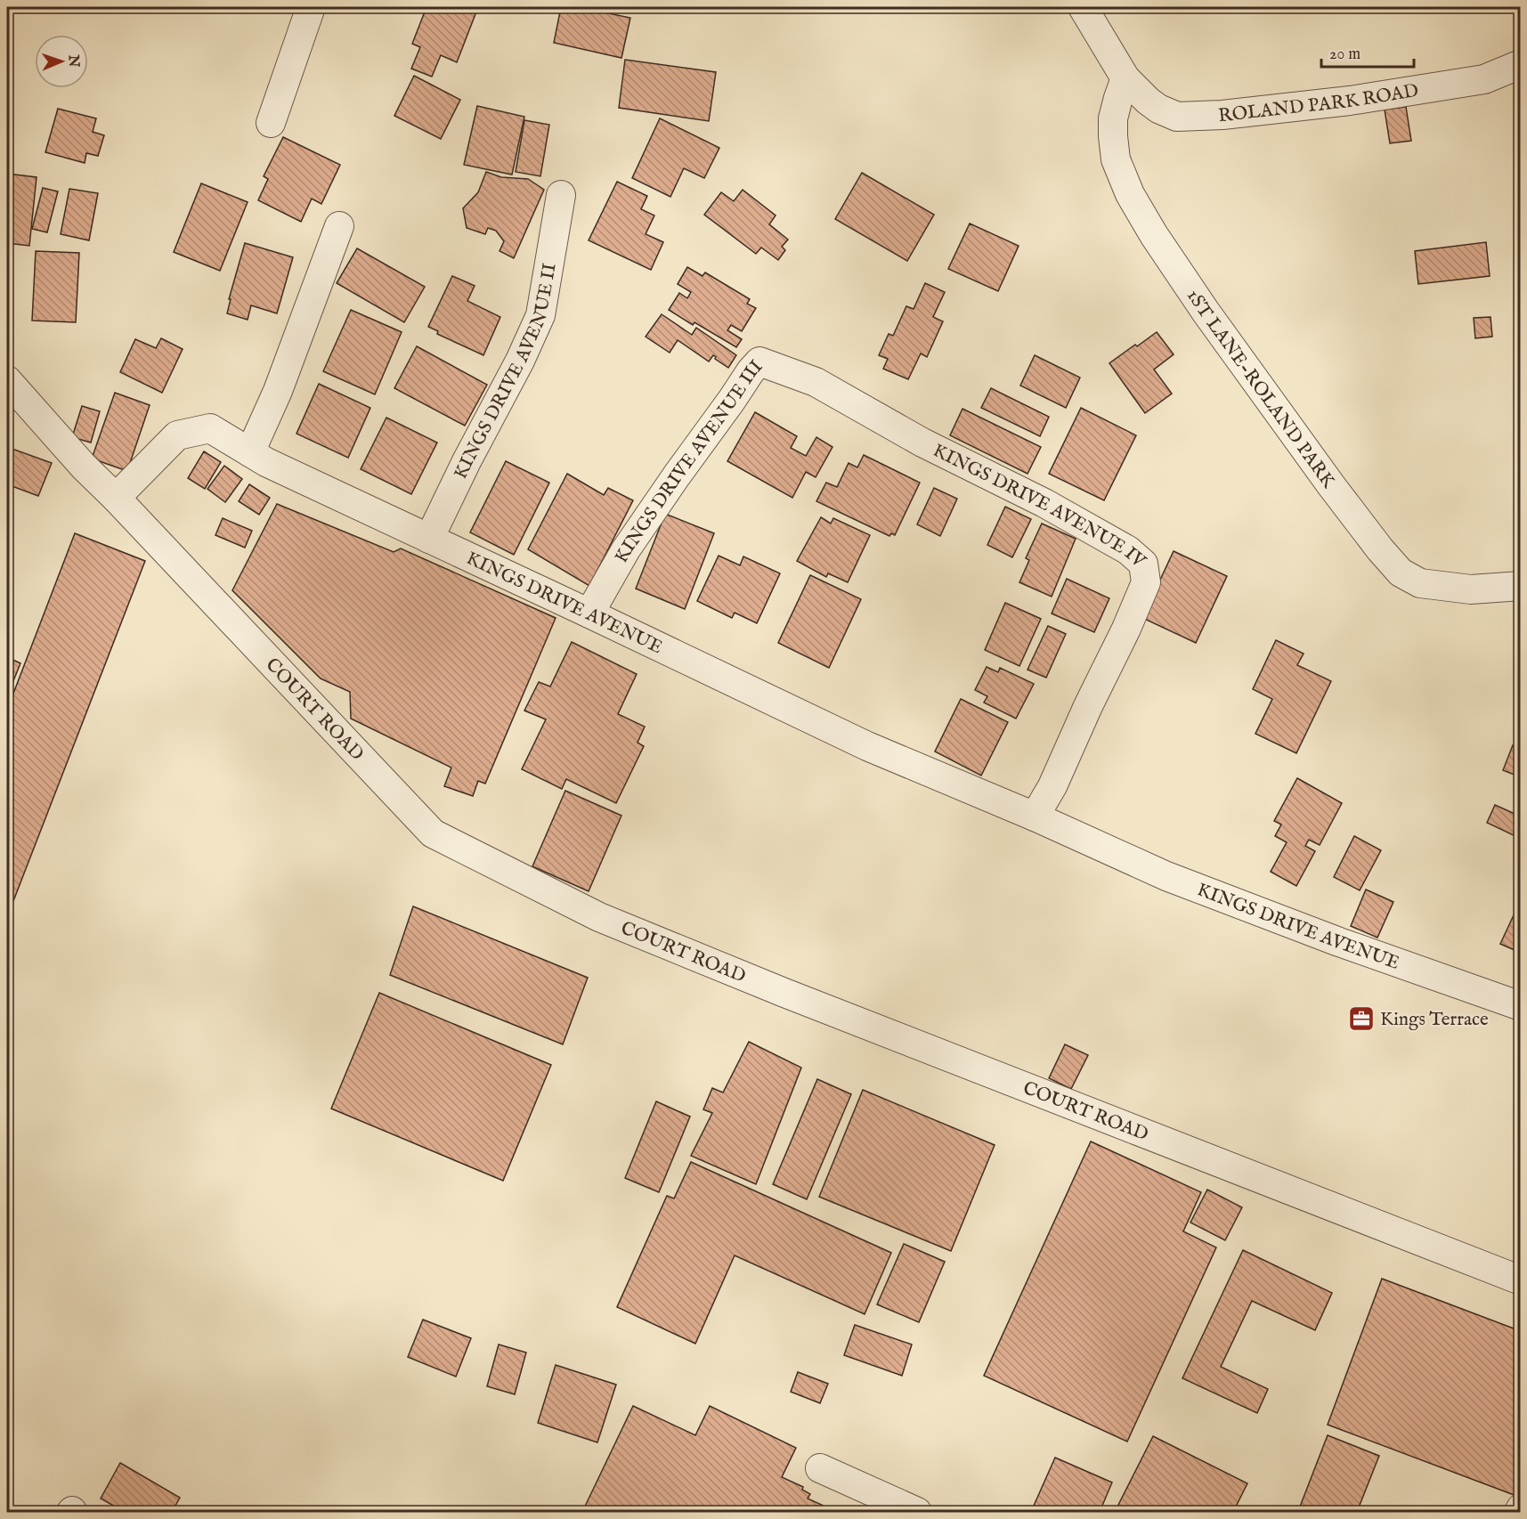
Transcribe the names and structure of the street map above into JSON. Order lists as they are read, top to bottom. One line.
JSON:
{"streets":{"street":["ROLAND PARK ROAD","KINGS DRIVE AVENUE II","1ST LANE-ROLAND PARK","KINGS DRIVE AVENUE III","KINGS DRIVE AVENUE IV","KINGS DRIVE AVENUE","COURT ROAD"]},"crossings":[["ROLAND PARK ROAD","1ST LANE-ROLAND PARK"],["KINGS DRIVE AVENUE II","KINGS DRIVE AVENUE"],["KINGS DRIVE AVENUE III","KINGS DRIVE AVENUE IV"],["KINGS DRIVE AVENUE III","KINGS DRIVE AVENUE"],["KINGS DRIVE AVENUE IV","KINGS DRIVE AVENUE"],["KINGS DRIVE AVENUE","COURT ROAD"]],"places":{"office":["Kings Terrace"]},"scale_bar":"20 m","north":"right"}
